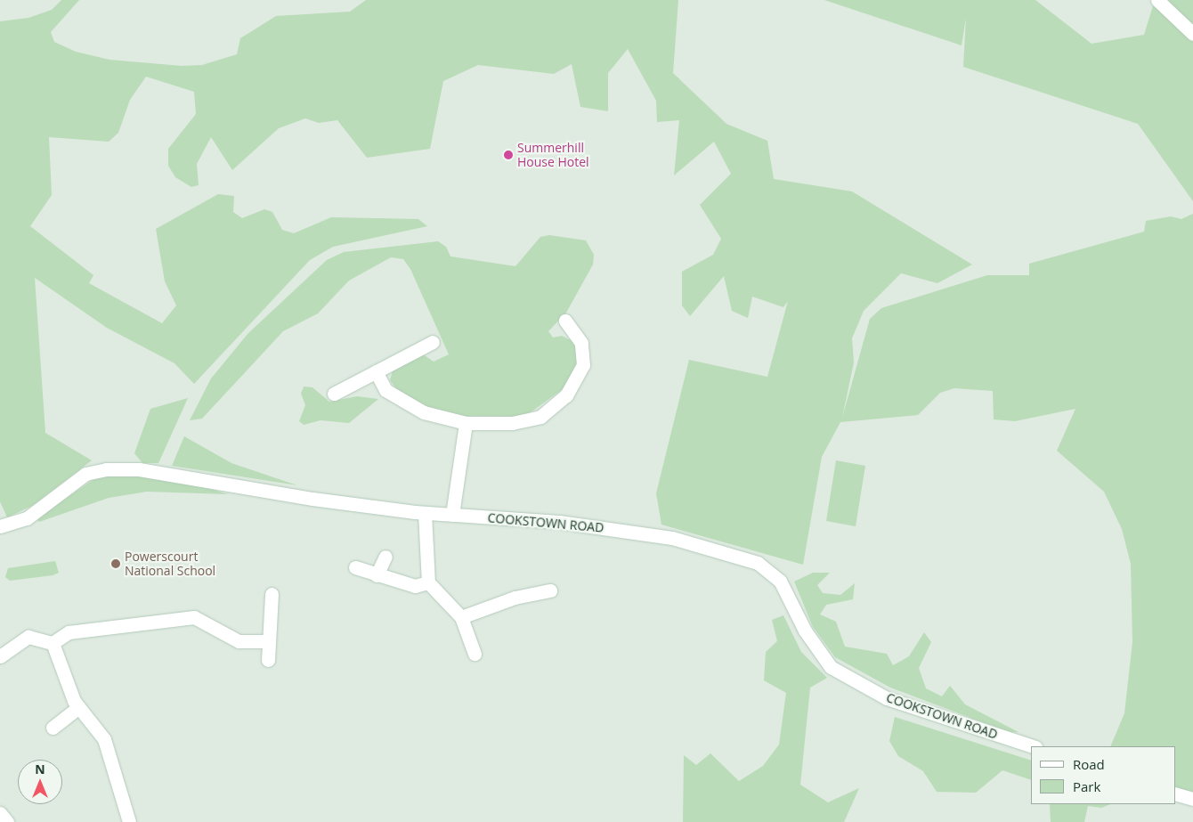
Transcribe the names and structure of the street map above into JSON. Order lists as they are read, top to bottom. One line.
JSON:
{"streets":{"street":["COOKSTOWN ROAD"]},"places":["Summerhill House Hotel","Powerscourt National School"],"legend":["Road","Park"],"north":"top"}
